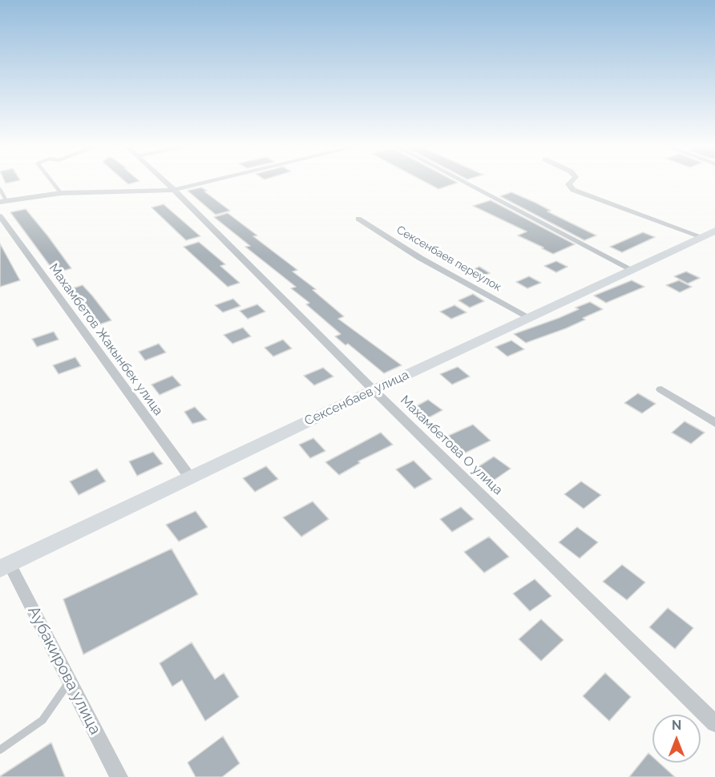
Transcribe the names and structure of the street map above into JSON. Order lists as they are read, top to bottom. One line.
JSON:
{"streets":{"street":["Сексенбаев переулок","Махамбетов Жакынбек улица","Сексенбаев улица","Махамбетова О улица","Аубакирова улица"]},"crossings":[["Сексенбаев переулок","Сексенбаев улица"],["Махамбетов Жакынбек улица","Сексенбаев улица"],["Сексенбаев улица","Махамбетова О улица"],["Сексенбаев улица","Аубакирова улица"]],"north":"top"}
